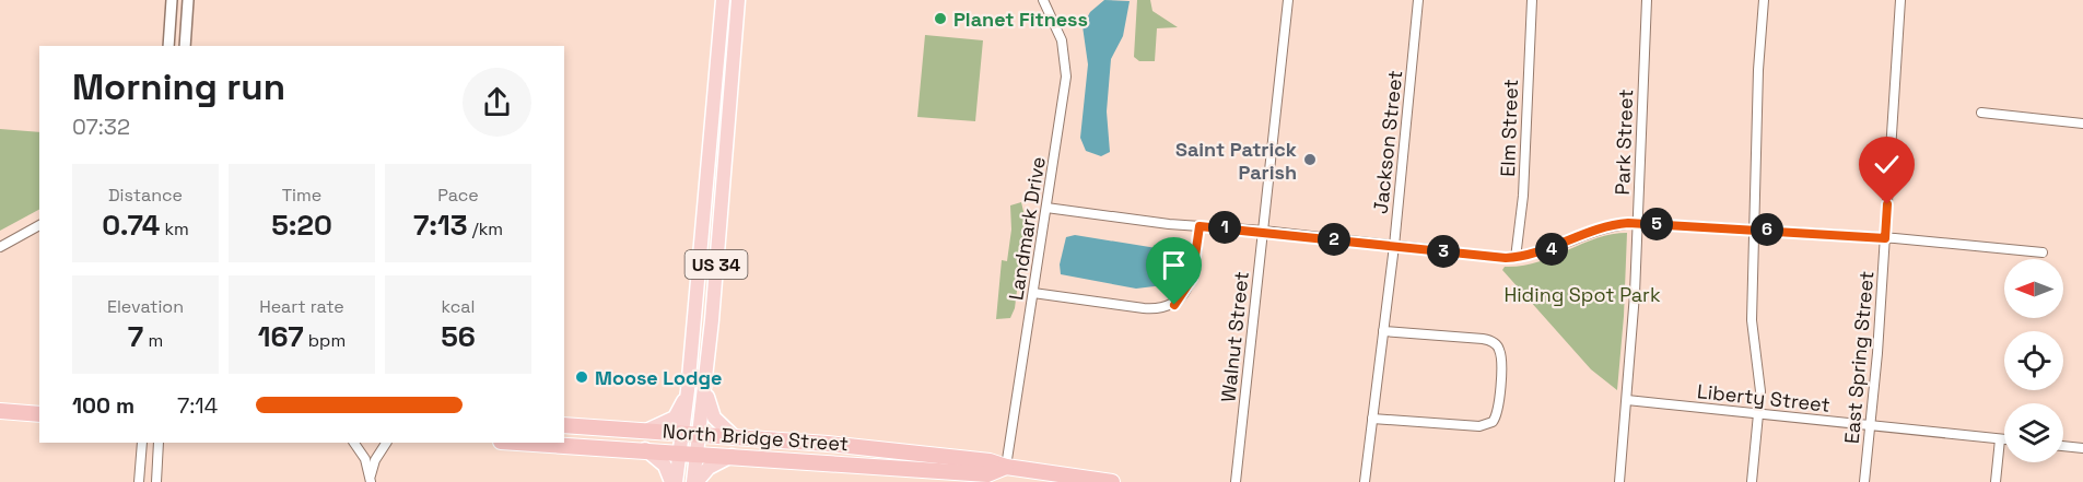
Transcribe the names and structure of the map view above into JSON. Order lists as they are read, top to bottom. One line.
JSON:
{"streets":{"highway":["North Bridge Street"],"main road":["US 34"],"street":["Elm Street","Jackson Street","Park Street","Landmark Drive","Walnut Street","East Spring Street","Liberty Street"]},"crossings":[["Park Street","Liberty Street"],["Landmark Drive","North Bridge Street"],["US 34","North Bridge Street"],["East Spring Street","Liberty Street"]],"parks":["Hiding Spot Park"],"places":["Planet Fitness","Saint Patrick Parish","Moose Lodge"],"north":"left","page":{"heading":["Morning run","07:32"],"stats":[["Distance","0.74 km"],["Time","5:20"],["Pace","7:13 /km"],["Elevation","7 m"],["Heart rate","167 bpm"],["kcal","56"]],"pins":["5","1","6","2","4","3"],"list":[{"name":"100 m","note":"7:14"}]}}
